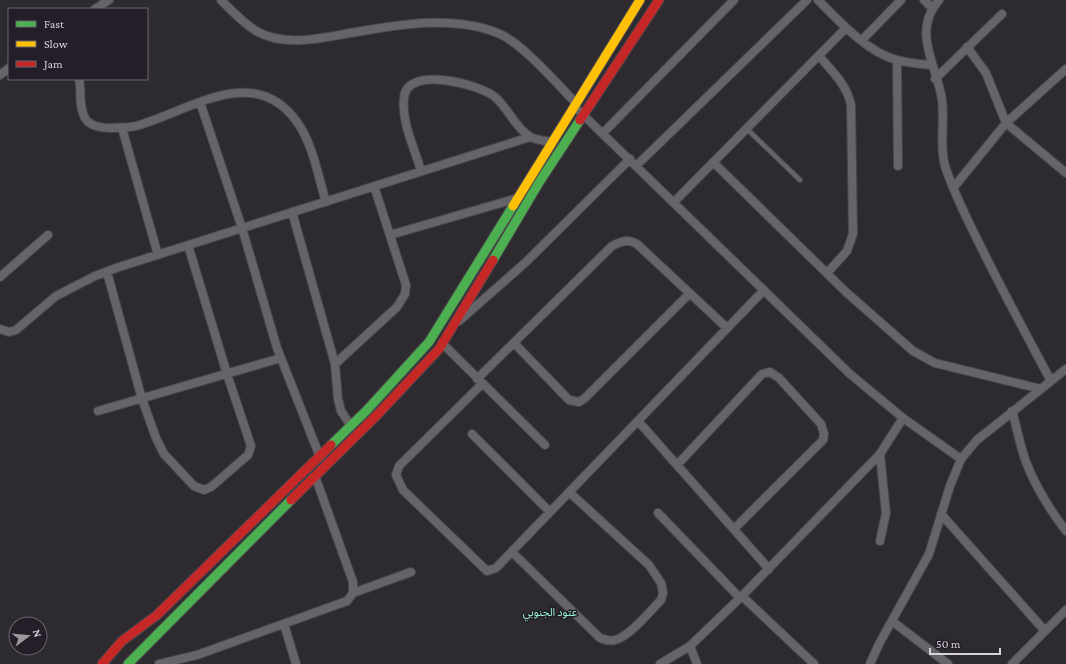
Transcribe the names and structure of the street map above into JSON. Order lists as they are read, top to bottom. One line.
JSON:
{"districts":["عتود الجنوبي"],"legend":["Fast","Slow","Jam"],"scale_bar":"50 m","north":"right"}
